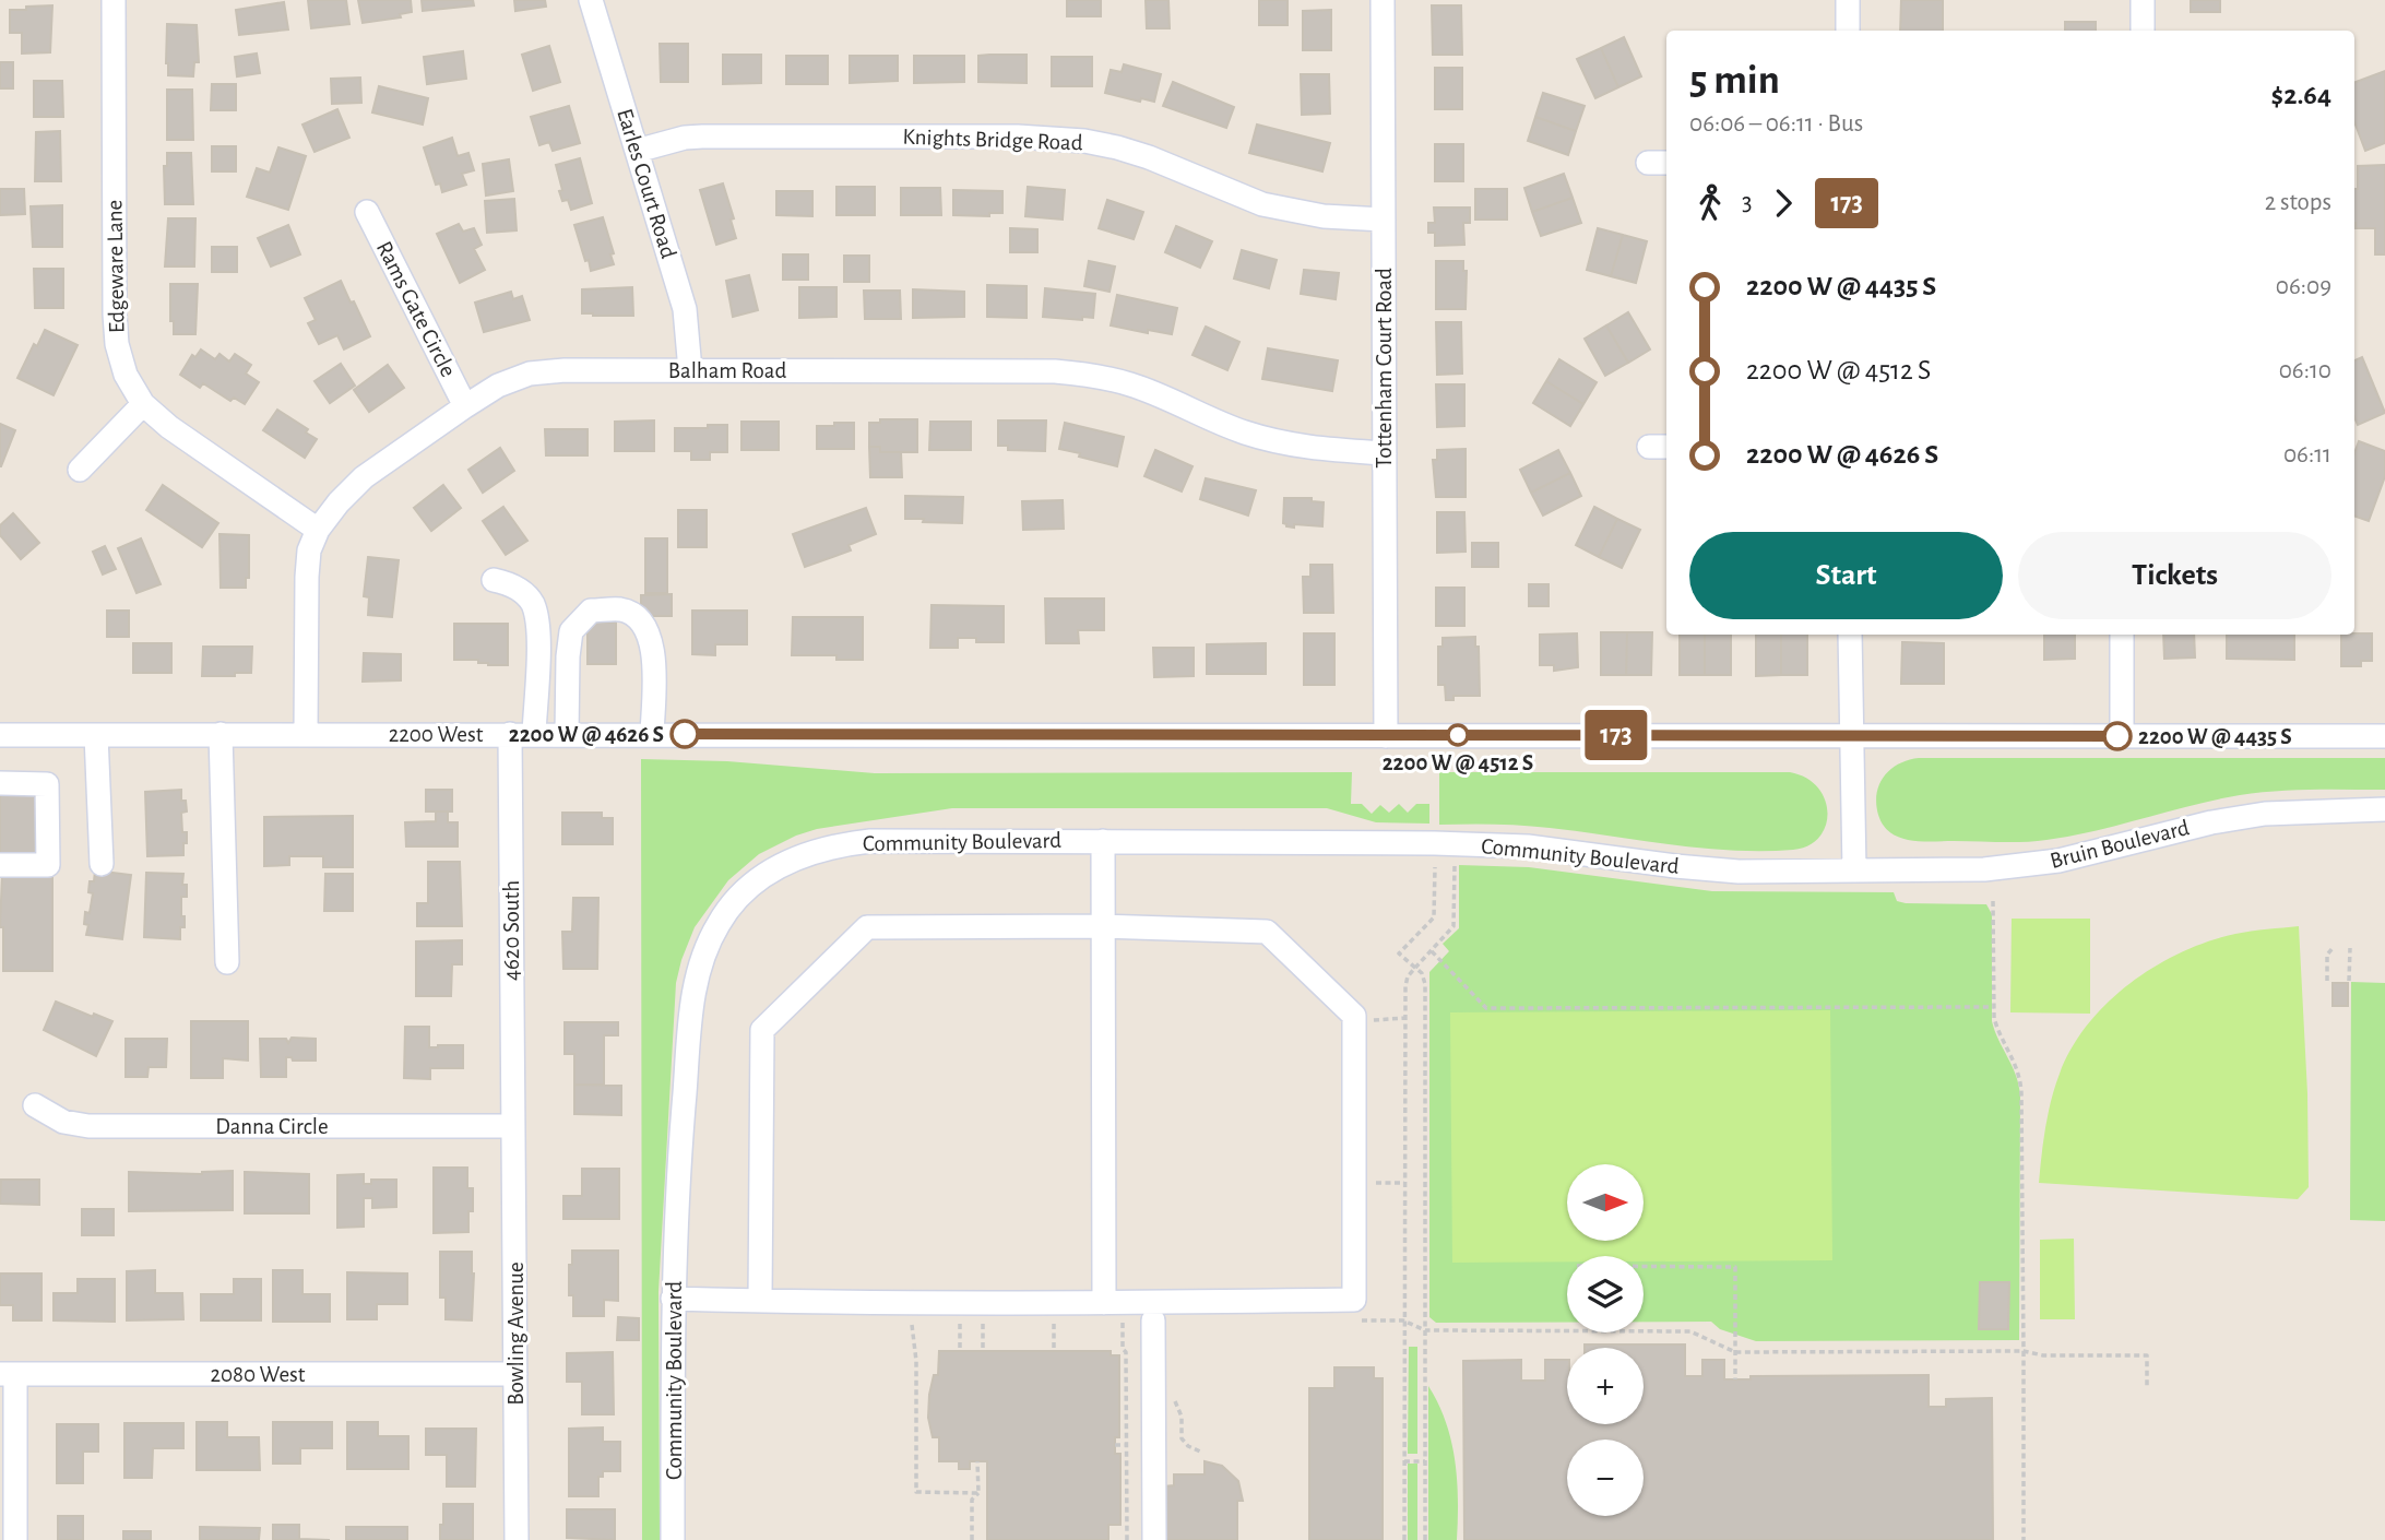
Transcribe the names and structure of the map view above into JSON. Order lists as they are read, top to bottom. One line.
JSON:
{"streets":{"street":["Knights Bridge Road","Earles Court Road","Edgeware Lane","Rams Gate Circle","Tottenham Court Road","Balham Road","2200 West","Community Boulevard","Bruin Boulevard","4620 South","Danna Circle","Bowling Avenue","2080 West"]},"crossings":[["Knights Bridge Road","Earles Court Road"],["Knights Bridge Road","Tottenham Court Road"],["Earles Court Road","Balham Road"],["Edgeware Lane","Balham Road"],["Rams Gate Circle","Balham Road"],["Tottenham Court Road","Balham Road"],["Tottenham Court Road","2200 West"],["Balham Road","2200 West"],["2200 West","4620 South"],["Community Boulevard","Bruin Boulevard"],["4620 South","Danna Circle"],["4620 South","Bowling Avenue"],["Danna Circle","Bowling Avenue"],["Bowling Avenue","2080 West"]],"places":["2200 W @ 4626 S","2200 W @ 4512 S","2200 W @ 4435 S"],"lines":["bus line 173"],"north":"right","page":{"on_map":"173","heading":["5 min","06:06 – 06:11 · Bus","$2.64"],"legs":["3","173","2 stops"],"list":[{"name":"2200 W @ 4435 S","value":"06:09"},{"name":"2200 W @ 4512 S","value":"06:10"},{"name":"2200 W @ 4626 S","value":"06:11"}],"buttons":["Start","Tickets"],"map_buttons":["+","−"]}}
